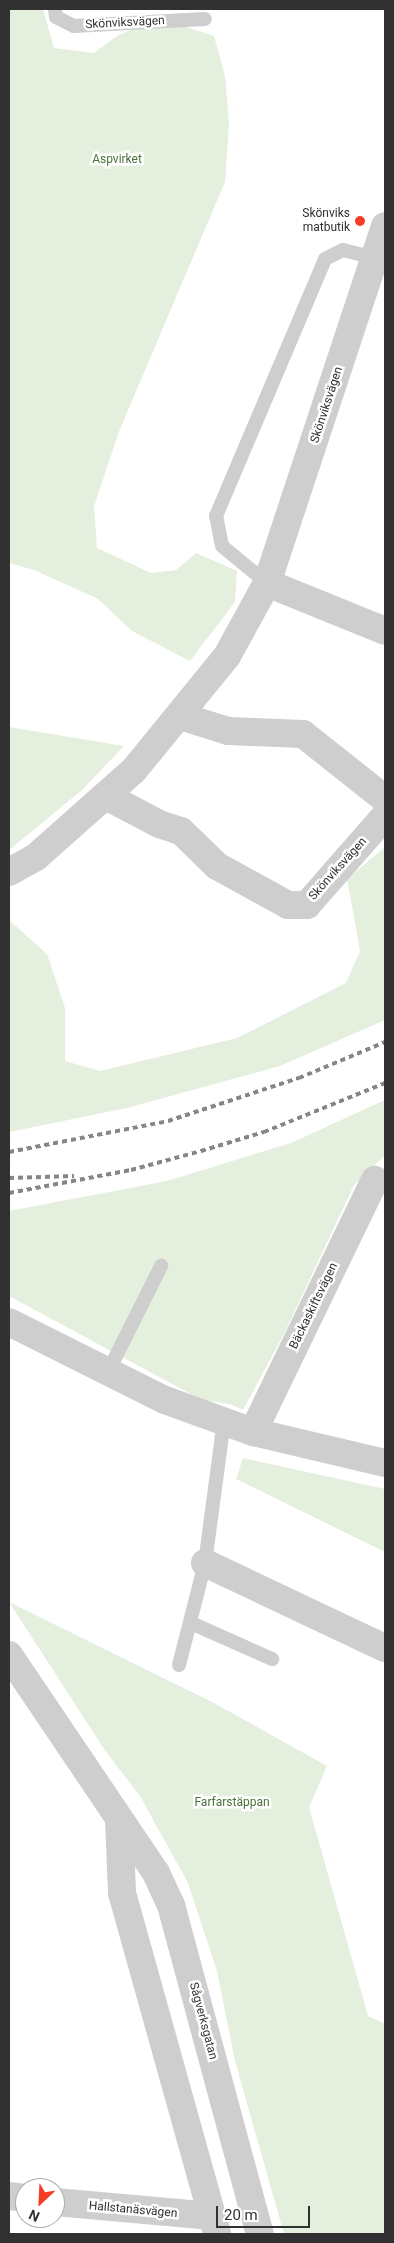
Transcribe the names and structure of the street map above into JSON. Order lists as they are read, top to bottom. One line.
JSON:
{"streets":{"street":["Skönviksvägen","Bäckaskiftsvägen","Sågverksgatan","Hallstanäsvägen"]},"parks":["Aspvirket","Farfarstäppan"],"places":["Skönviks matbutik"],"scale_bar":"20 m","north":"bottom left"}
